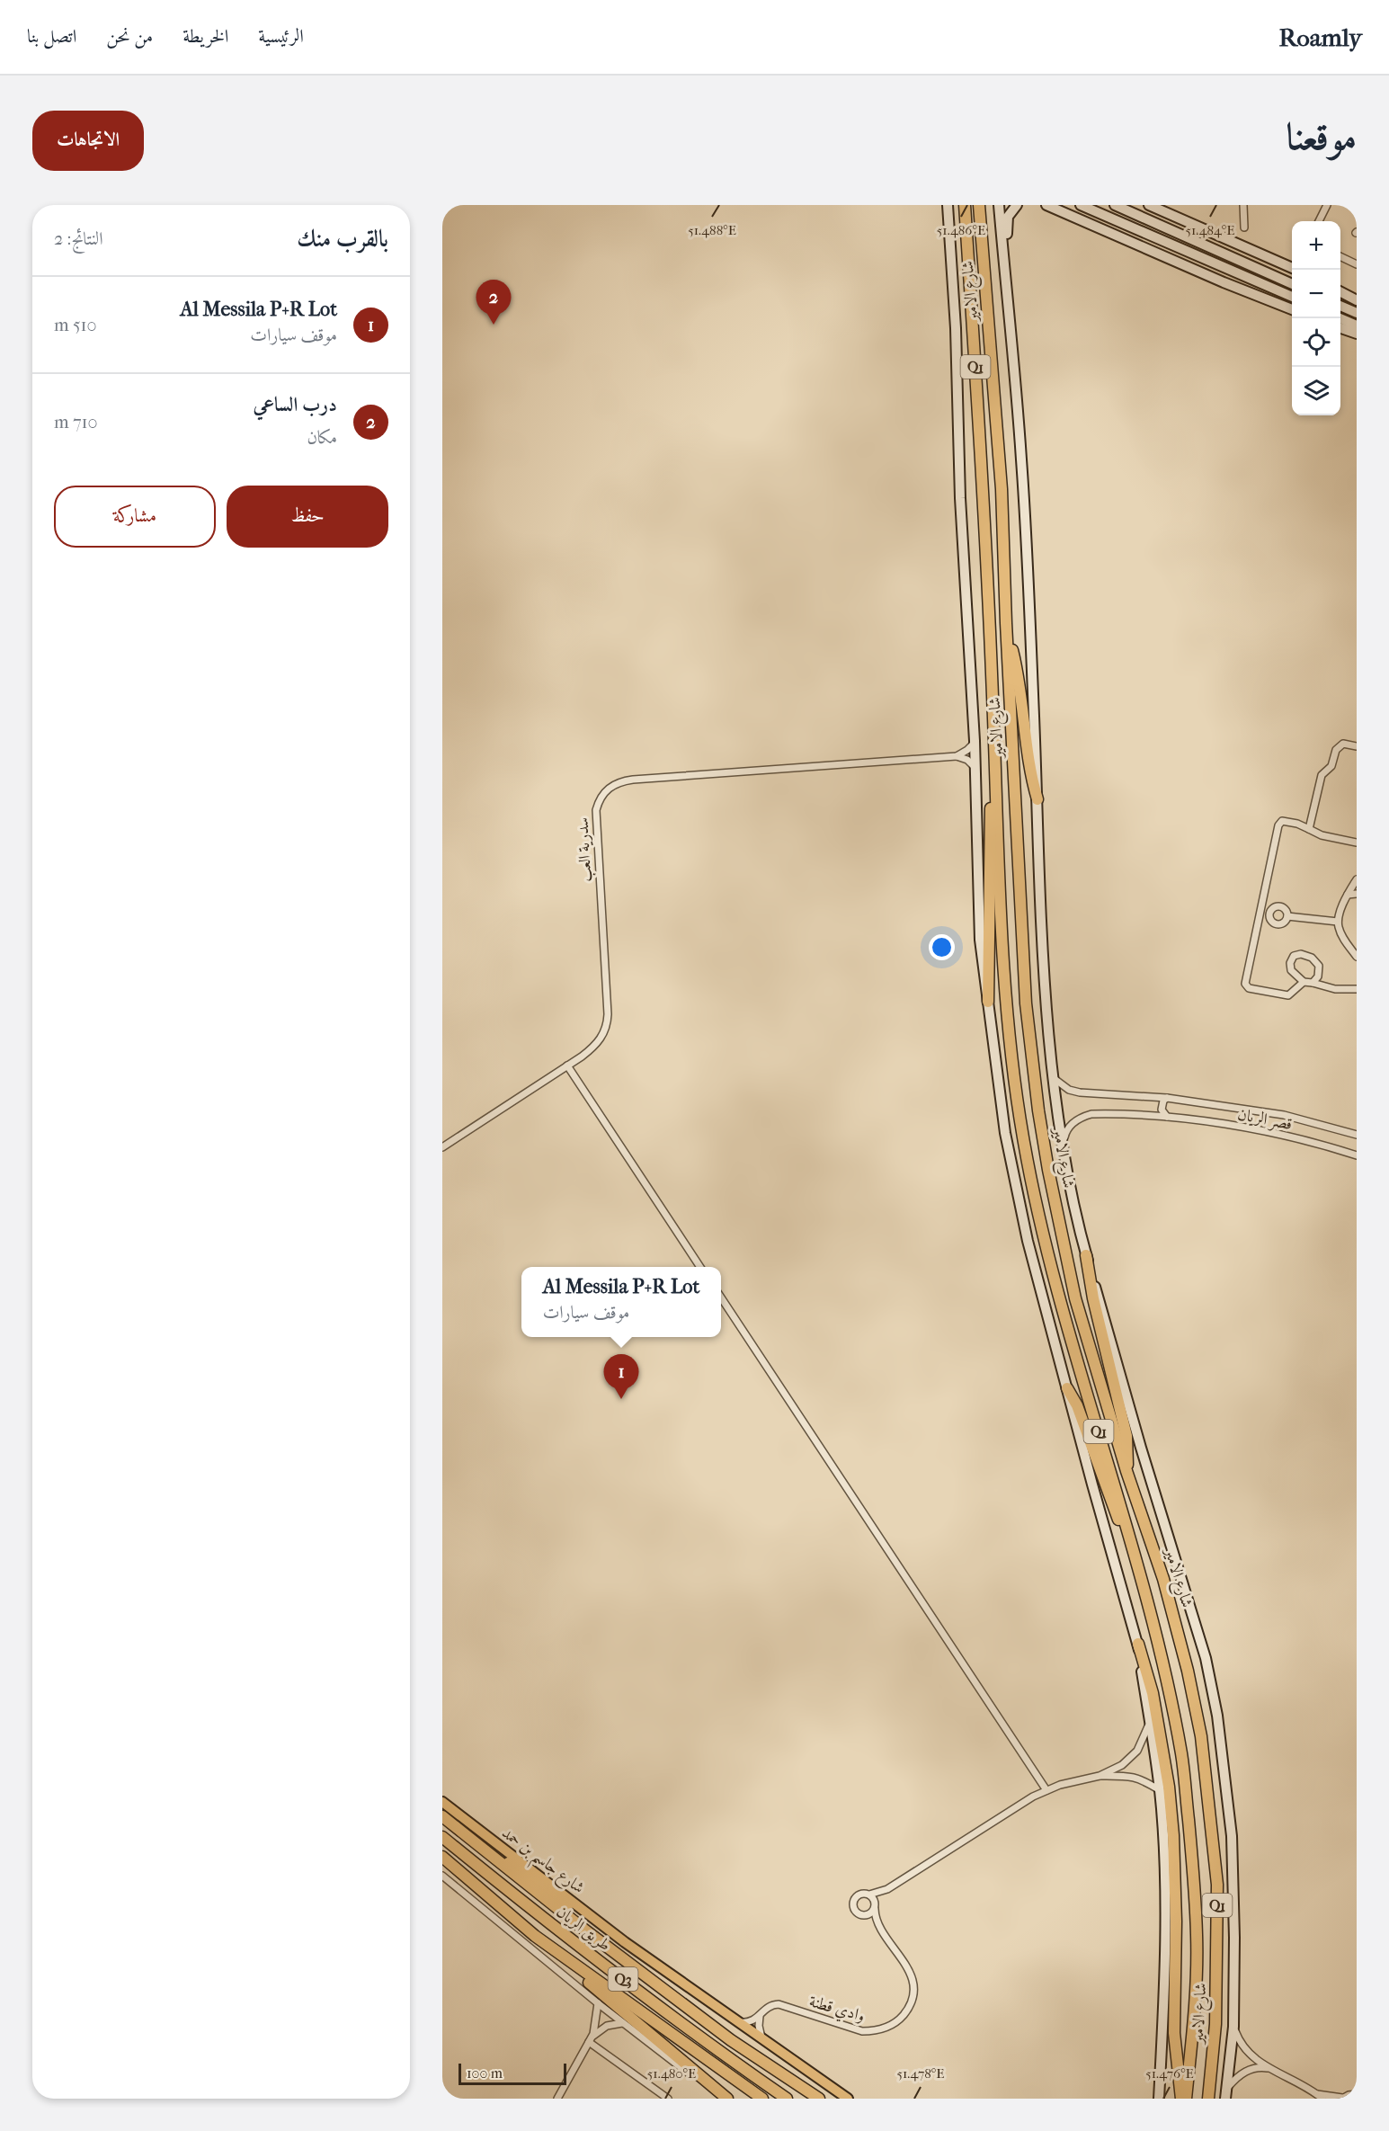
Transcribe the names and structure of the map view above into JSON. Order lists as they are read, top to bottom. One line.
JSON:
{"streets":{"highway":["شارع الامير","Q1","طريق الريان","Q3"],"main road":["شارع جاسم بن حمد"],"street":["سدرية العب","قصر الريان","وادي قطنة"]},"crossings":[["شارع الامير","قصر الريان"],["شارع جاسم بن حمد","طريق الريان"],["طريق الريان","وادي قطنة"]],"scale_bar":"100 m","page":{"header":"Roamly","nav":["الرئيسية","الخريطة","من نحن","اتصل بنا"],"title":"موقعنا","buttons":["الاتجاهات",["حفظ","مشاركة"]],"heading":["بالقرب منك","النتائج: 2"],"map_buttons":["+","−"],"list":[{"mark":"1","name":"Al Messila P+R Lot","note":"موقف سيارات","value":"510 m"},{"mark":"2","name":"درب الساعي","note":"مكان","value":"710 m"}],"pins":["2","1"],"popup":["Al Messila P+R Lot","موقف سيارات"],"scale":"100 m"},"coordinates":["51.488°E","51.486°E","51.484°E","51.480°E","51.478°E","51.476°E"]}
